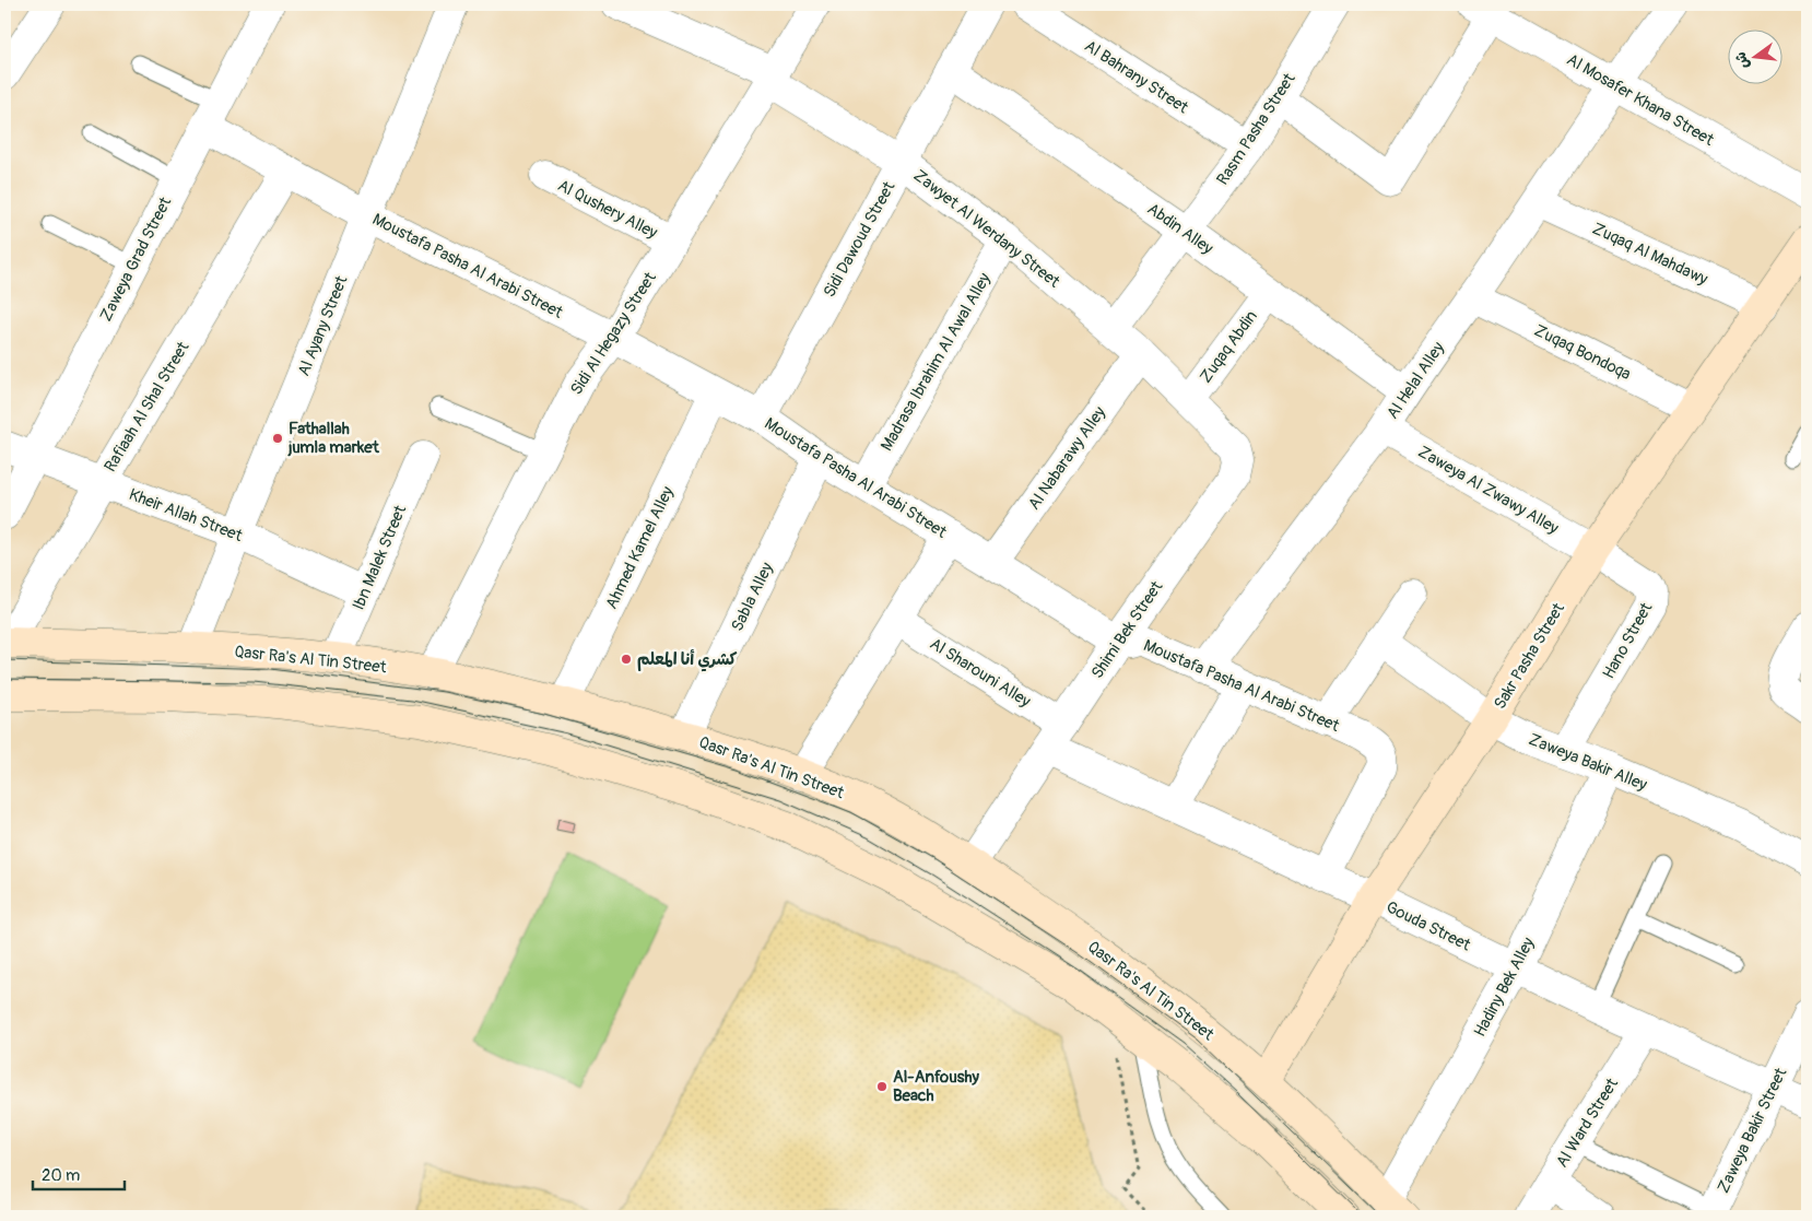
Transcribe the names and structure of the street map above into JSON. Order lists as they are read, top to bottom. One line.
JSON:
{"streets":{"main road":["Sakr Pasha Street","Qasr Ra's Al Tin Street"],"street":["Al Bahrany Street","Al Mosafer Khana Street","Rasm Pasha Street","Al Qushery Alley","Zawyet Al Werdany Street","Abdin Alley","Sidi Dawoud Street","Zuqaq Al Mahdawy","Zaweya Grad Street","Moustafa Pasha Al Arabi Street","Al Ayany Street","Sidi Al Hegazy Street","Zuqaq Abdin","Zuqaq Bondoqa","Madrasa Ibrahim Al Awal Alley","Al Helal Alley","Rafiaah Al Shal Street","Al Nabarawy Alley","Zaweya Al Zwawy Alley","Kheir Allah Street","Ahmed Kamel Alley","Ibn Malek Street","Sabla Alley","Shimi Bek Street","Hano Street","Al Sharouni Alley","Zaweya Bakir Alley","Gouda Street","Hadiny Bek Alley","Al Ward Street","Zaweya Bakir Street"]},"crossings":[["Al Bahrany Street","Rasm Pasha Street"],["Al Mosafer Khana Street","Al Helal Alley"],["Rasm Pasha Street","Zawyet Al Werdany Street"],["Rasm Pasha Street","Abdin Alley"],["Al Qushery Alley","Sidi Al Hegazy Street"],["Zawyet Al Werdany Street","Sidi Dawoud Street"],["Zawyet Al Werdany Street","Sidi Al Hegazy Street"],["Zawyet Al Werdany Street","Zuqaq Abdin"],["Zawyet Al Werdany Street","Madrasa Ibrahim Al Awal Alley"],["Zawyet Al Werdany Street","Al Nabarawy Alley"],["Zawyet Al Werdany Street","Shimi Bek Street"],["Abdin Alley","Sidi Dawoud Street"],["Abdin Alley","Zuqaq Abdin"],["Abdin Alley","Al Helal Alley"],["Sidi Dawoud Street","Moustafa Pasha Al Arabi Street"],["Zuqaq Al Mahdawy","Al Helal Alley"],["Zuqaq Al Mahdawy","Sakr Pasha Street"],["Zaweya Grad Street","Moustafa Pasha Al Arabi Street"],["Zaweya Grad Street","Kheir Allah Street"],["Moustafa Pasha Al Arabi Street","Al Ayany Street"],["Moustafa Pasha Al Arabi Street","Sidi Al Hegazy Street"],["Moustafa Pasha Al Arabi Street","Madrasa Ibrahim Al Awal Alley"],["Moustafa Pasha Al Arabi Street","Al Helal Alley"],["Moustafa Pasha Al Arabi Street","Rafiaah Al Shal Street"],["Moustafa Pasha Al Arabi Street","Al Nabarawy Alley"],["Moustafa Pasha Al Arabi Street","Ahmed Kamel Alley"],["Moustafa Pasha Al Arabi Street","Sabla Alley"],["Moustafa Pasha Al Arabi Street","Shimi Bek Street"],["Moustafa Pasha Al Arabi Street","Gouda Street"],["Al Ayany Street","Kheir Allah Street"],["Al Ayany Street","Qasr Ra's Al Tin Street"],["Sidi Al Hegazy Street","Qasr Ra's Al Tin Street"],["Zuqaq Abdin","Shimi Bek Street"],["Zuqaq Bondoqa","Al Helal Alley"],["Zuqaq Bondoqa","Sakr Pasha Street"],["Al Helal Alley","Zaweya Al Zwawy Alley"],["Rafiaah Al Shal Street","Kheir Allah Street"],["Rafiaah Al Shal Street","Qasr Ra's Al Tin Street"],["Zaweya Al Zwawy Alley","Hano Street"],["Zaweya Al Zwawy Alley","Sakr Pasha Street"],["Kheir Allah Street","Ibn Malek Street"],["Ahmed Kamel Alley","Qasr Ra's Al Tin Street"],["Ibn Malek Street","Qasr Ra's Al Tin Street"],["Sabla Alley","Qasr Ra's Al Tin Street"],["Shimi Bek Street","Qasr Ra's Al Tin Street"],["Shimi Bek Street","Al Sharouni Alley"],["Shimi Bek Street","Gouda Street"],["Hano Street","Sakr Pasha Street"],["Hano Street","Zaweya Bakir Alley"],["Sakr Pasha Street","Qasr Ra's Al Tin Street"],["Sakr Pasha Street","Zaweya Bakir Alley"],["Sakr Pasha Street","Gouda Street"],["Qasr Ra's Al Tin Street","Hadiny Bek Alley"],["Al Sharouni Alley","Gouda Street"],["Zaweya Bakir Alley","Hadiny Bek Alley"],["Gouda Street","Hadiny Bek Alley"],["Gouda Street","Al Ward Street"],["Gouda Street","Zaweya Bakir Street"]],"places":["Fathallah jumla market","كشري أنا المعلم","Al-Anfoushy Beach"],"scale_bar":"20 m","north":"left"}
